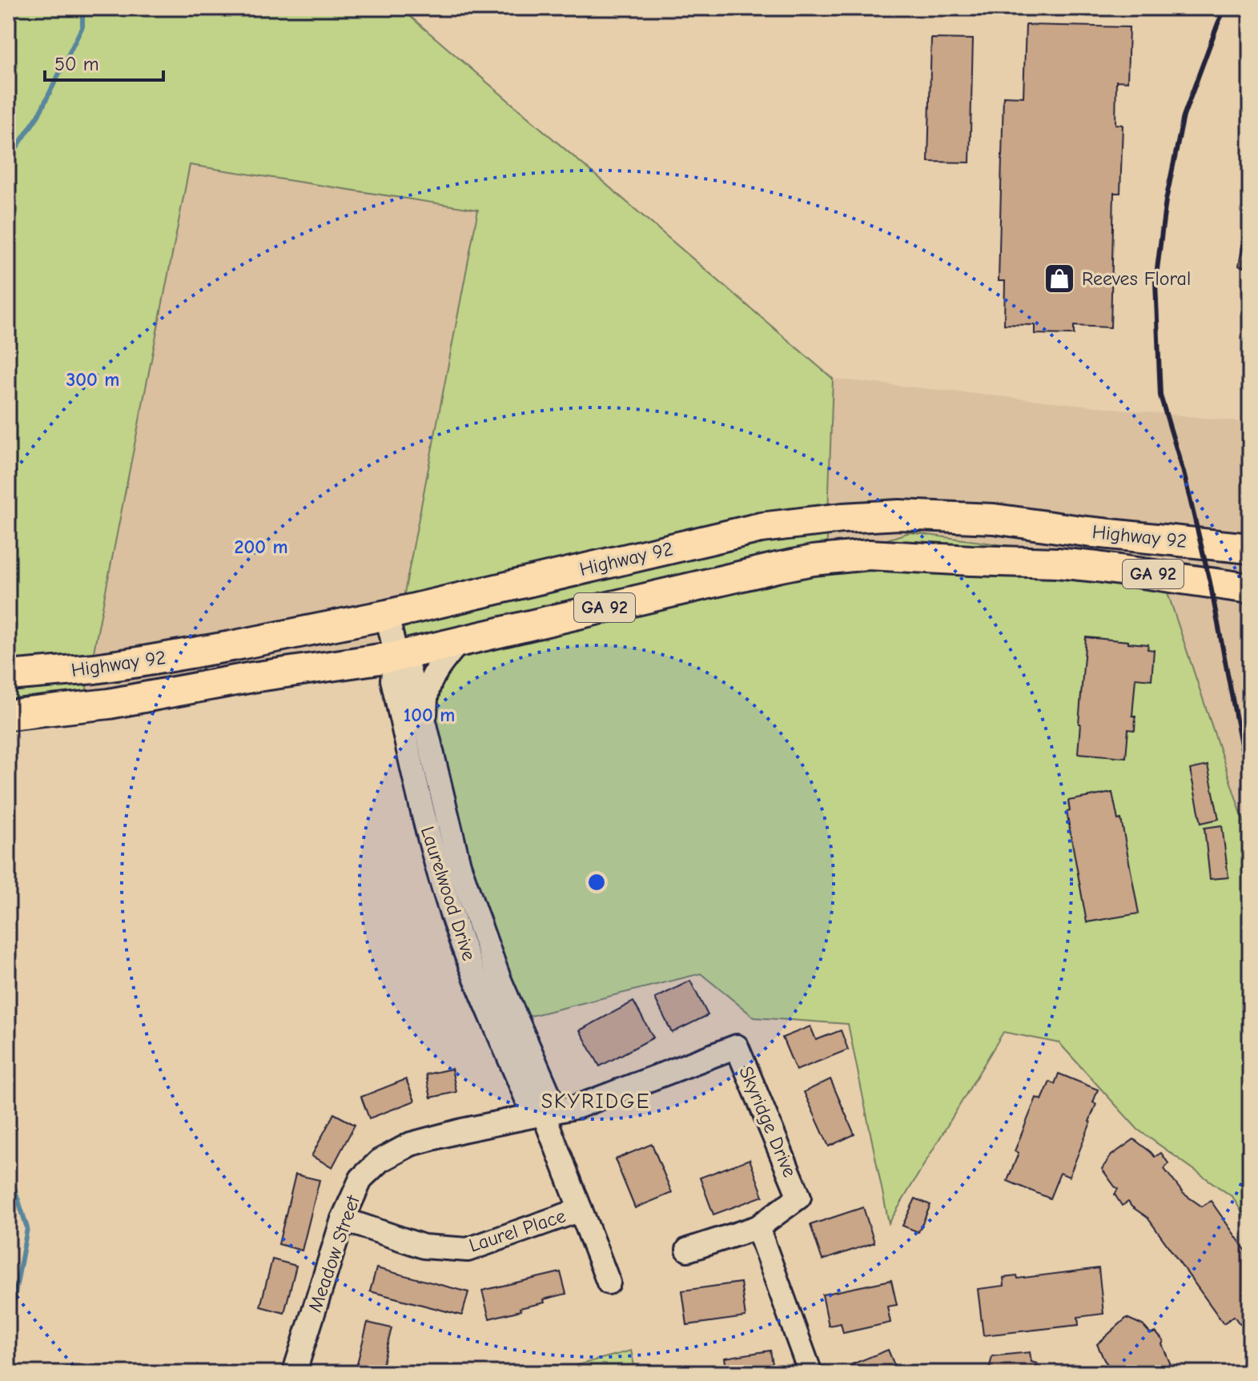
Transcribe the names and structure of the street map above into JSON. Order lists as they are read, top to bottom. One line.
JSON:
{"streets":{"main road":["Highway 92","GA 92"],"street":["Laurelwood Drive","Skyridge Drive","Laurel Place","Meadow Street"]},"crossings":[["Highway 92","Laurelwood Drive"],["Laurelwood Drive","Skyridge Drive"],["Laurelwood Drive","Laurel Place"],["Laurelwood Drive","Meadow Street"],["Skyridge Drive","Meadow Street"],["Laurel Place","Meadow Street"]],"districts":["SKYRIDGE"],"places":{"shop":["Reeves Floral"]},"scale_bar":"50 m","rings":["300 m","200 m","100 m"]}
